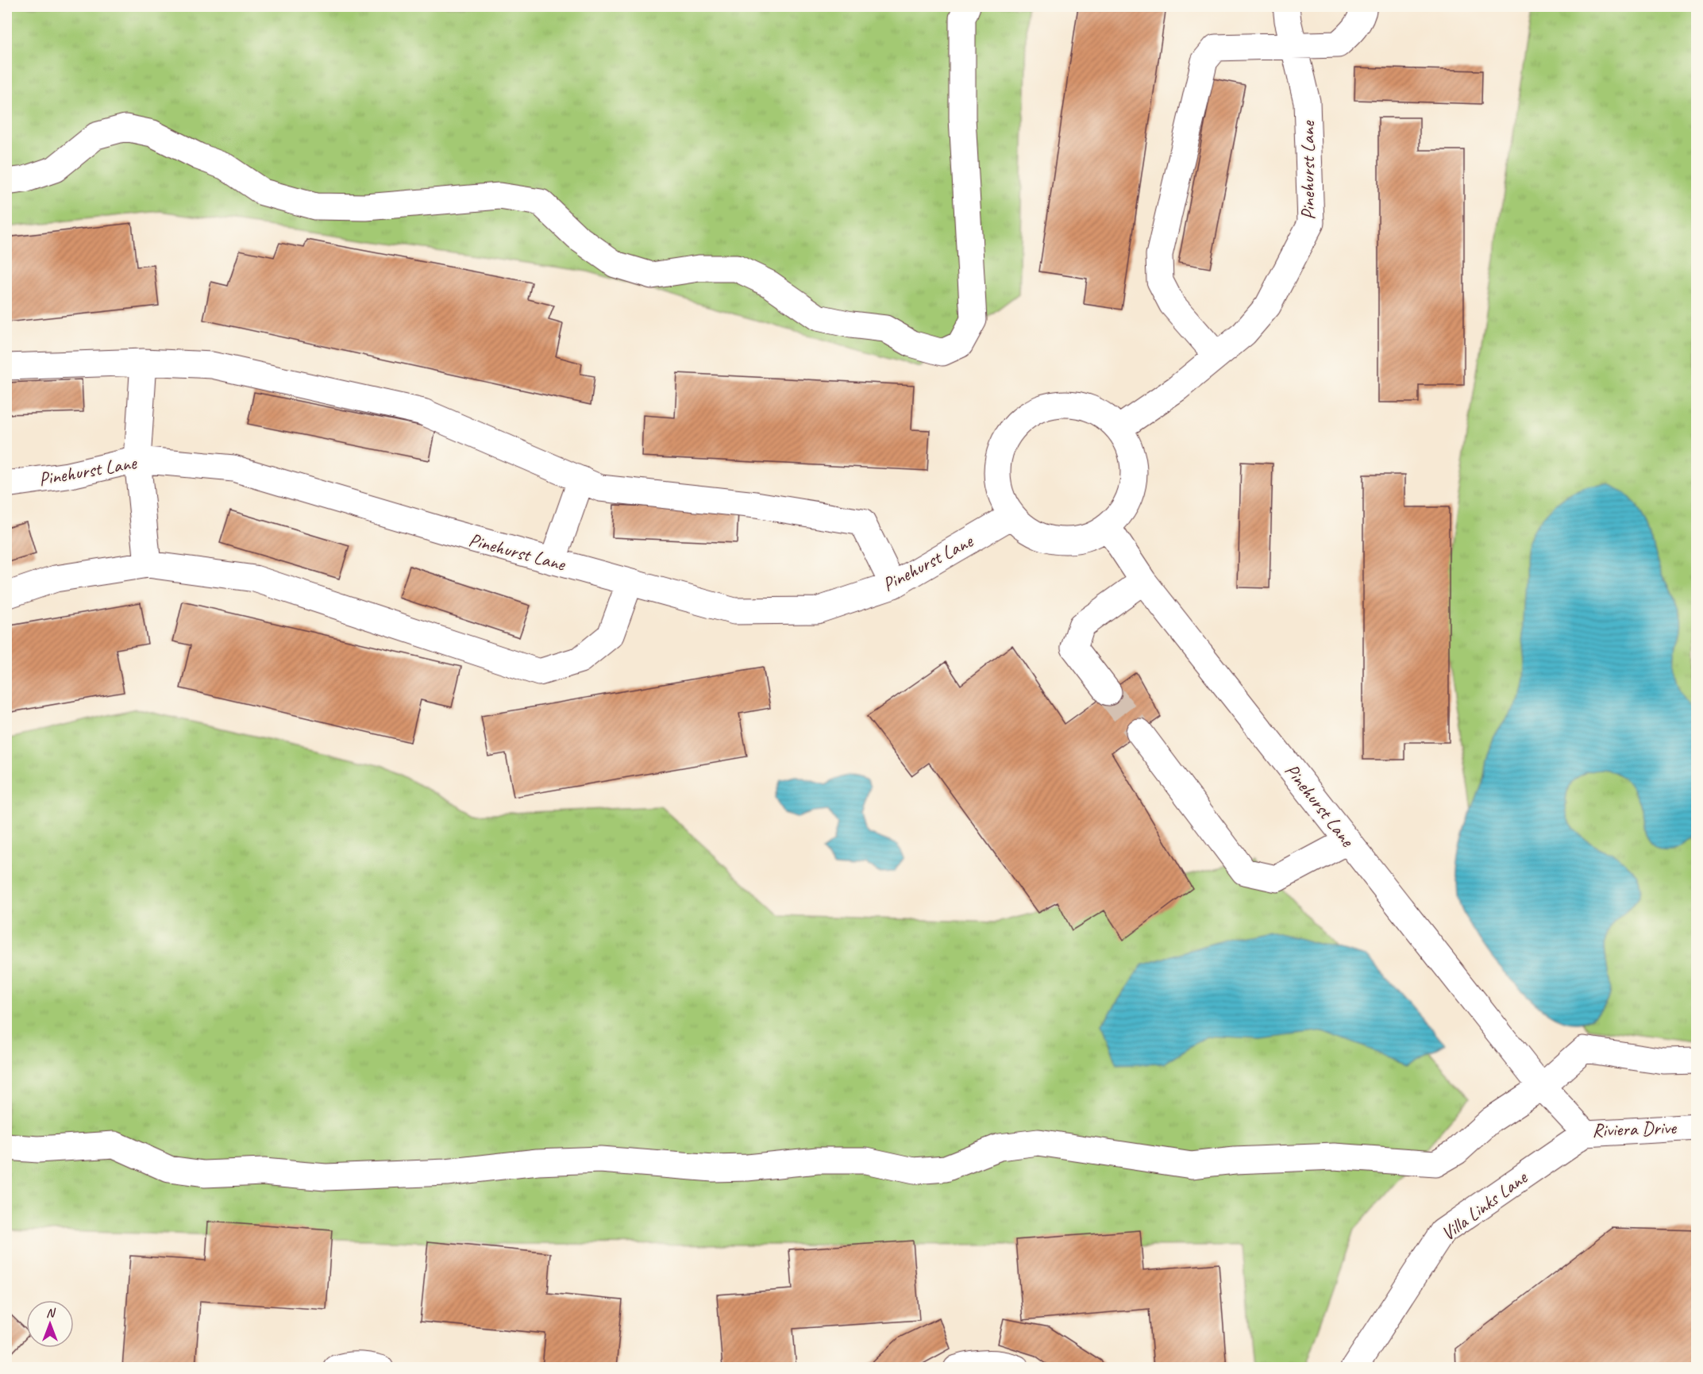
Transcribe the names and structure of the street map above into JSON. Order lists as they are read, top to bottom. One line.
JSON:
{"streets":{"street":["Pinehurst Lane","Riviera Drive","Villa Links Lane"]},"crossings":[["Pinehurst Lane","Riviera Drive"],["Riviera Drive","Villa Links Lane"]],"north":"top"}
